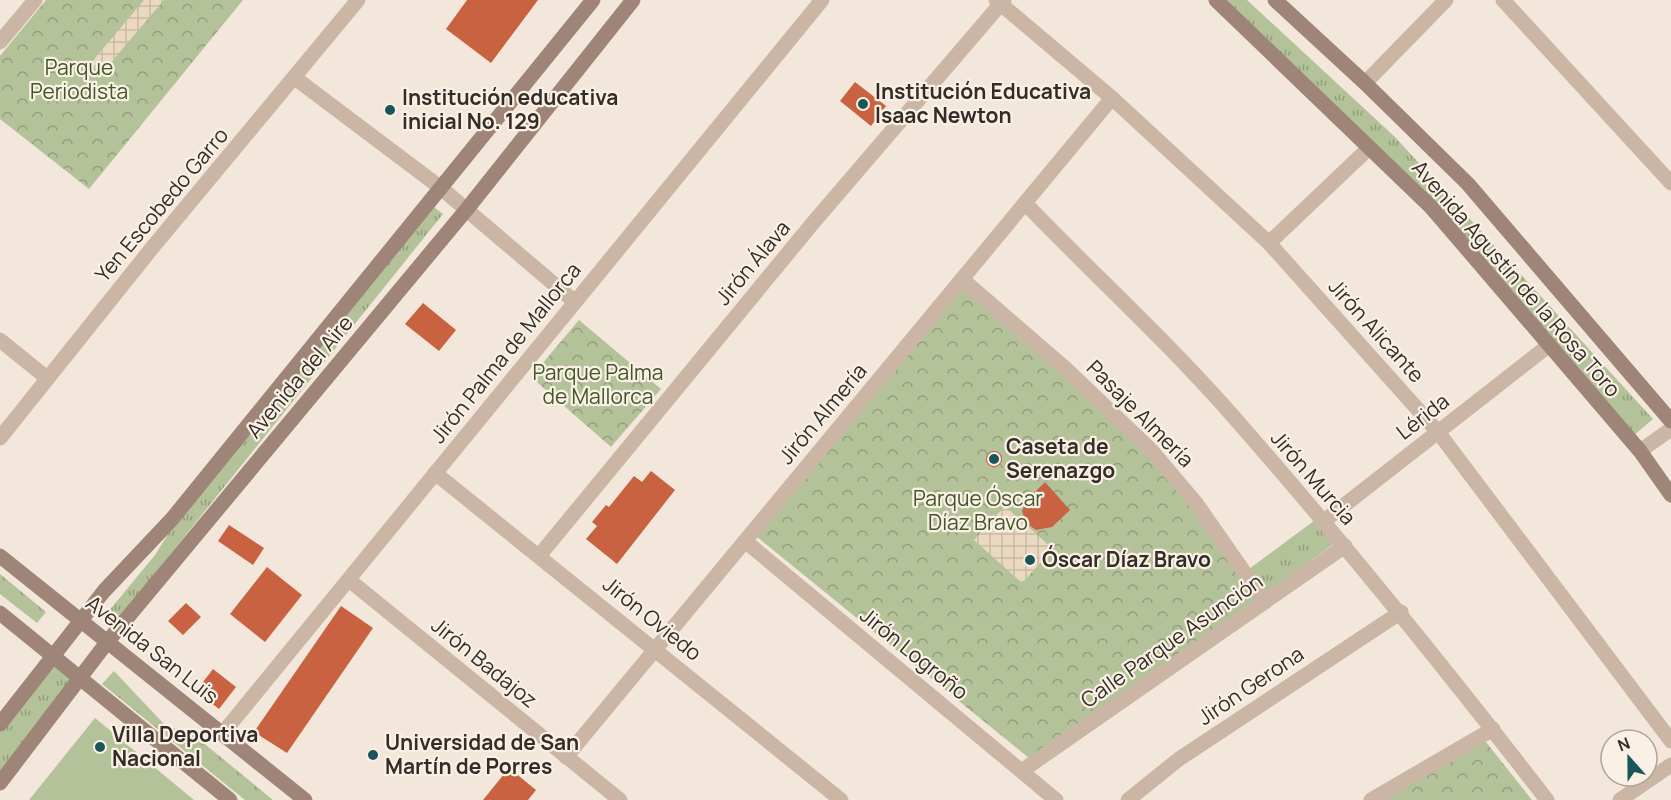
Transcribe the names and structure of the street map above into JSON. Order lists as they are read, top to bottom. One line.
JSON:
{"streets":{"main road":["Avenida Agustín de la Rosa Toro","Avenida del Aire","Avenida San Luis"],"street":["Yen Escobedo Garro","Jirón Álava","Jirón Alicante","Jirón Palma de Mallorca","Jirón Almería","Pasaje Almería","Lérida","Jirón Murcia","Jirón Oviedo","Calle Parque Asunción","Jirón Logroño","Jirón Badajoz","Jirón Gerona"]},"crossings":[["Jirón Álava","Jirón Alicante"],["Jirón Álava","Jirón Oviedo"],["Avenida Agustín de la Rosa Toro","Lérida"],["Jirón Alicante","Jirón Almería"],["Jirón Alicante","Lérida"],["Jirón Palma de Mallorca","Jirón Oviedo"],["Jirón Palma de Mallorca","Avenida San Luis"],["Jirón Palma de Mallorca","Jirón Badajoz"],["Avenida del Aire","Avenida San Luis"],["Jirón Almería","Pasaje Almería"],["Jirón Almería","Jirón Murcia"],["Jirón Almería","Jirón Oviedo"],["Jirón Almería","Jirón Logroño"],["Jirón Almería","Jirón Badajoz"],["Pasaje Almería","Calle Parque Asunción"],["Lérida","Jirón Murcia"],["Jirón Murcia","Calle Parque Asunción"],["Jirón Murcia","Jirón Gerona"],["Calle Parque Asunción","Jirón Logroño"]],"parks":["Parque Periodista","Parque Palma de Mallorca","Parque Óscar Díaz Bravo"],"places":["Institución Educativa Isaac Newton","Institución educativa inicial No. 129","Caseta de Serenazgo","Óscar Díaz Bravo","Villa Deportiva Nacional","Universidad de San Martín de Porres"],"north":"top"}
